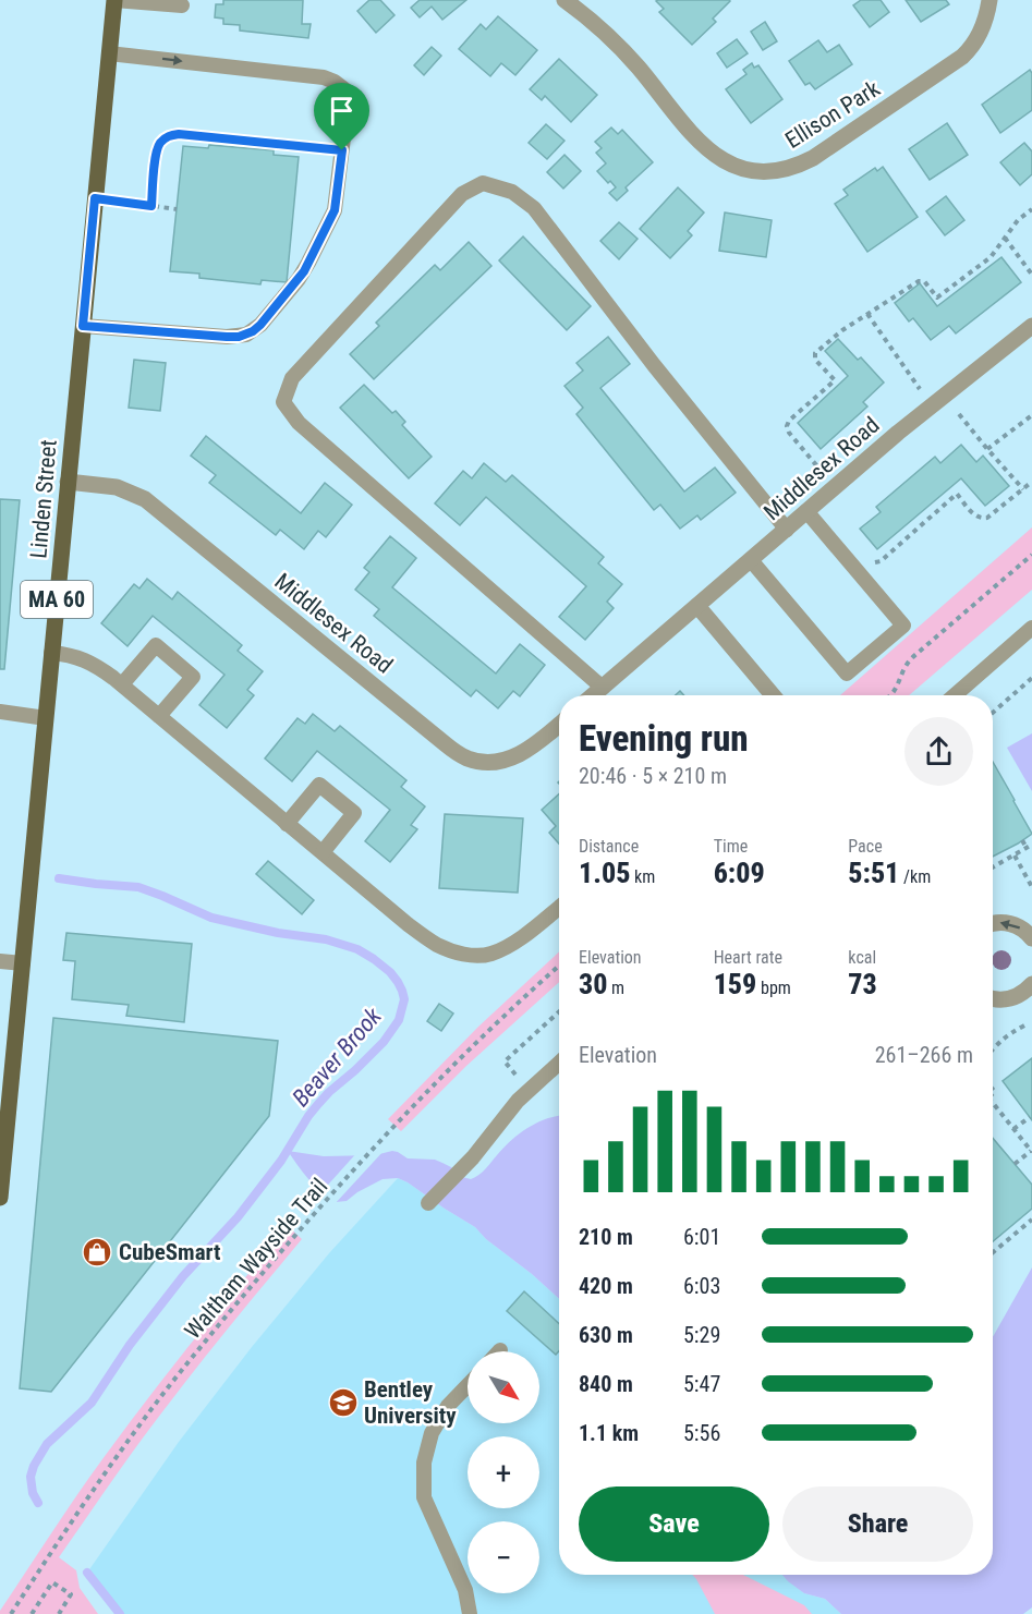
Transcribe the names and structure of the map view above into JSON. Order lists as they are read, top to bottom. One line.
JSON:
{"streets":{"main road":["Linden Street","MA 60"],"street":["Ellison Park","Middlesex Road"],"path":["Waltham Wayside Trail"]},"crossings":[["Middlesex Road","Linden Street"]],"water":["Beaver Brook"],"places":{"shop":["CubeSmart"],"school or university":["Bentley University"]},"north":"bottom right","page":{"heading":["Evening run","20:46 · 5 × 210 m"],"stats":[["Distance","1.05 km"],["Time","6:09"],["Pace","5:51 /km"],["Elevation","30 m"],["Heart rate","159 bpm"],["kcal","73"]],"chart":["Elevation","261–266 m"],"list":[{"name":"210 m","note":"6:01"},{"name":"420 m","note":"6:03"},{"name":"630 m","note":"5:29"},{"name":"840 m","note":"5:47"},{"name":"1.1 km","note":"5:56"}],"map_buttons":["+","−"],"buttons":["Save","Share"]}}
